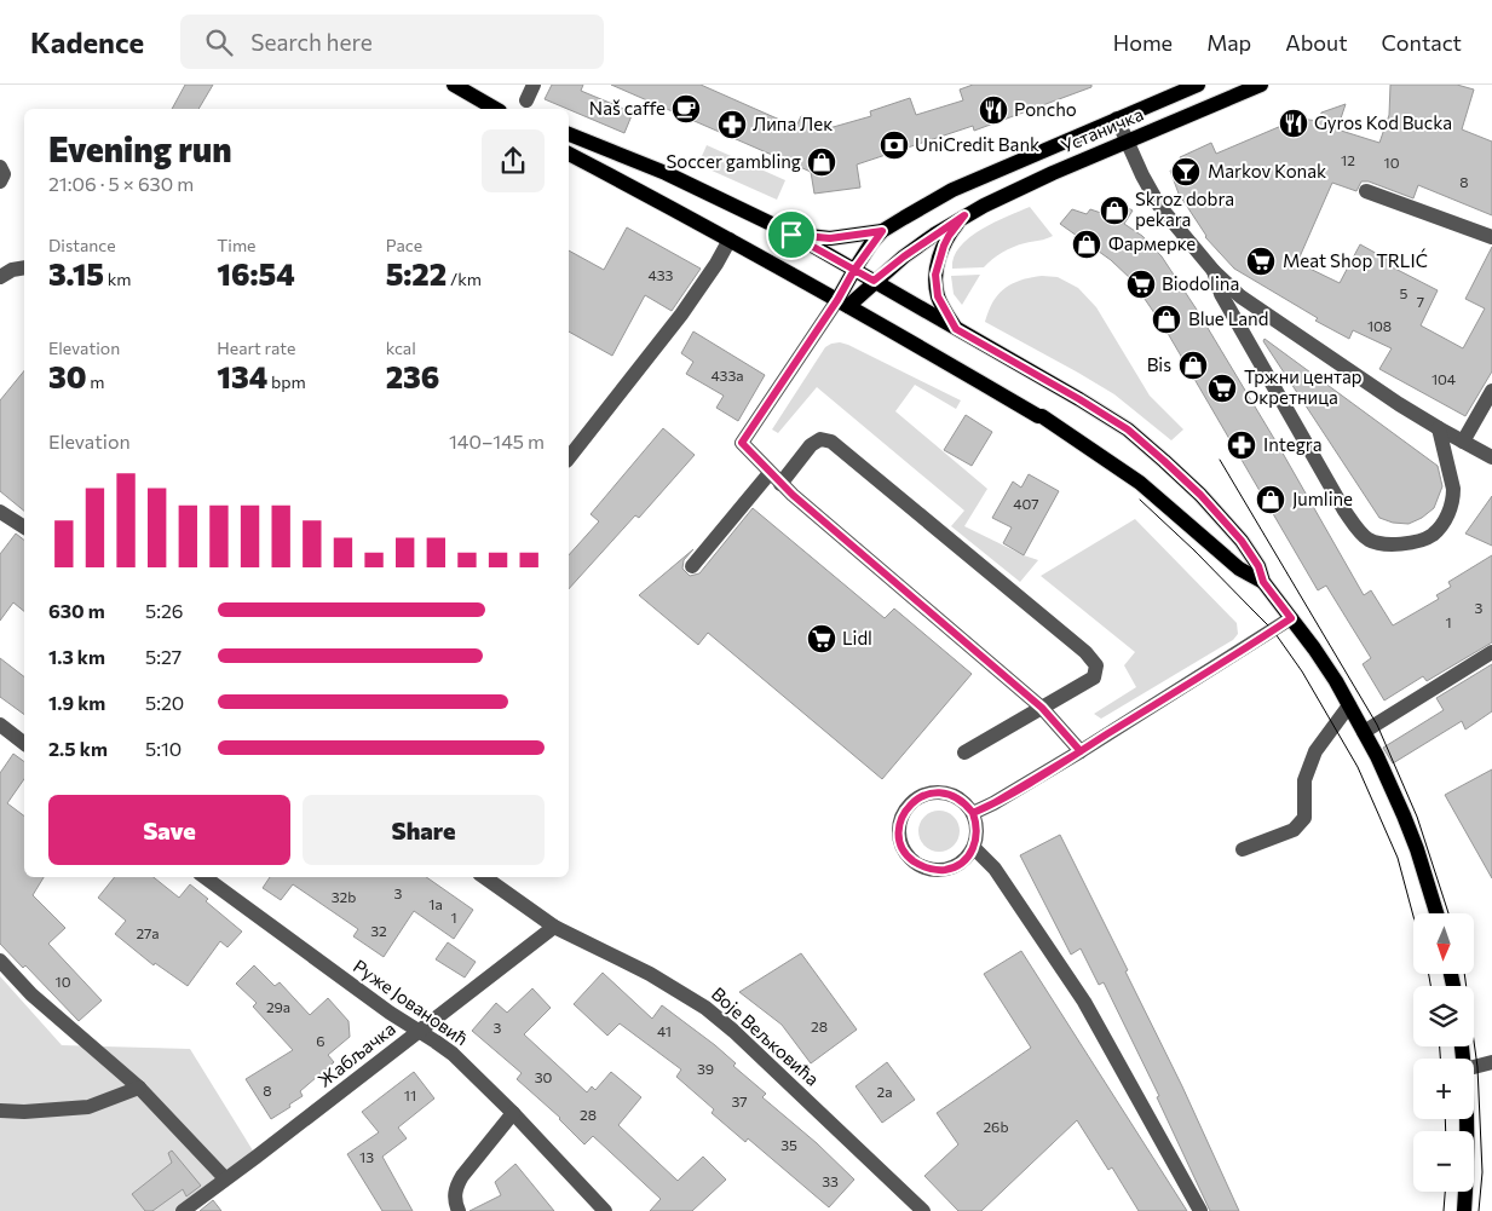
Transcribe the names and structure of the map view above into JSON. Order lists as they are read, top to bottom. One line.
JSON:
{"streets":{"main road":["Устаничка"],"street":["Руже Јовановић","Воје Вељковића","Жабљачка"]},"crossings":[["Руже Јовановић","Жабљачка"],["Воје Вељковића","Жабљачка"]],"places":{"cafe":["Naš caffe"],"restaurant":["Poncho","Gyros Kod Bucka"],"pharmacy":["Липа Лек","Integra"],"bank":["UniCredit Bank"],"shop":["Soccer gambling","Skroz dobra pekara","Фармерке","Blue Land","Bis","Jumline"],"bar":["Markov Konak"],"supermarket":["Meat Shop TRLIĆ","Biodolina","Тржни центар Окретница","Lidl"]},"house_numbers":["12","10","8","433","5","7","108","433a","104","407","3","1","3","32b","1a","1","32","27a","10","29a","28","3","41","6","39","30","8","2a","11","37","28","26b","35","13","33"],"north":"bottom","page":{"header":"Kadence","search":"Search here","nav":["Home","Map","About","Contact"],"heading":["Evening run","21:06 · 5 × 630 m"],"stats":[["Distance","3.15 km"],["Time","16:54"],["Pace","5:22 /km"],["Elevation","30 m"],["Heart rate","134 bpm"],["kcal","236"]],"chart":["Elevation","140–145 m"],"list":[{"name":"630 m","note":"5:26"},{"name":"1.3 km","note":"5:27"},{"name":"1.9 km","note":"5:20"},{"name":"2.5 km","note":"5:10"}],"buttons":["Save","Share"],"map_buttons":["+","−"]}}
